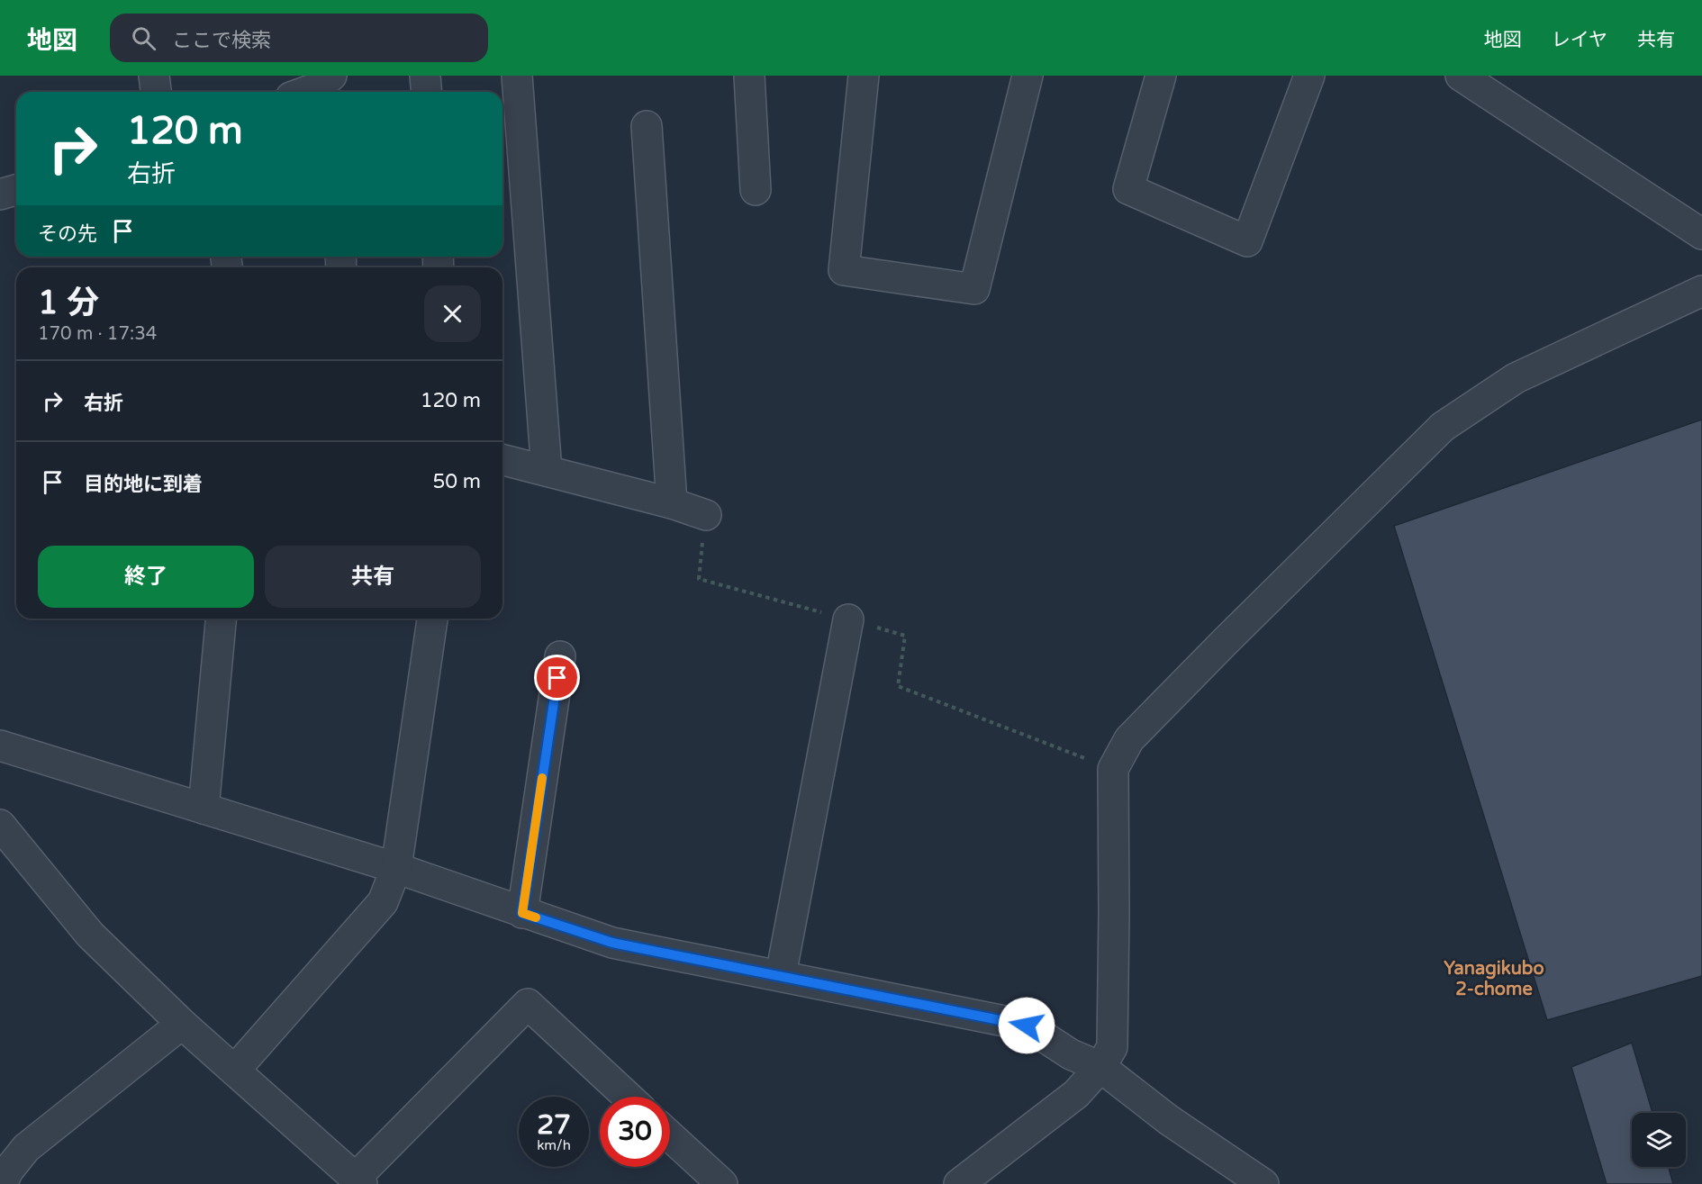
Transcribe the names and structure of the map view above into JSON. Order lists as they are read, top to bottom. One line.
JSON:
{"districts":["Yanagikubo 2-chome"],"page":{"header":"地図","search":"ここで検索","nav":["地図","レイヤ","共有"],"turn":["120 m","右折"],"then":"その先","heading":["1 分","170 m · 17:34"],"list":[{"name":"右折","value":"120 m"},{"name":"目的地に到着","value":"50 m"}],"buttons":["終了","共有"],"speed":"27 km/h","limit":"30"}}
